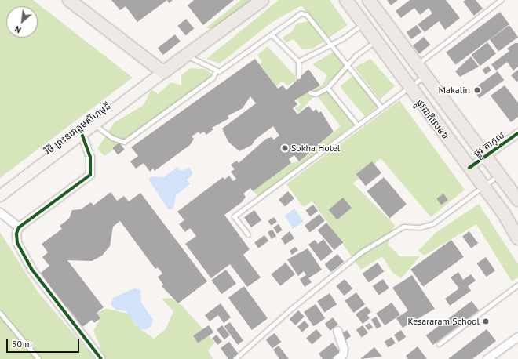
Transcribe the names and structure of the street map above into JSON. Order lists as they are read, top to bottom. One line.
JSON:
{"streets":{"main road":["ផ្លូវជាតិលេខ៦","វិថី ព្រះនរោត្ដមសីហមុនី"],"street":["ផ្លូវ តាភុល"]},"crossings":[["ផ្លូវជាតិលេខ៦","ផ្លូវ តាភុល"]],"places":["Makalin","Sokha Hotel","Kesararam School"],"scale_bar":"50 m","north":"bottom left"}
